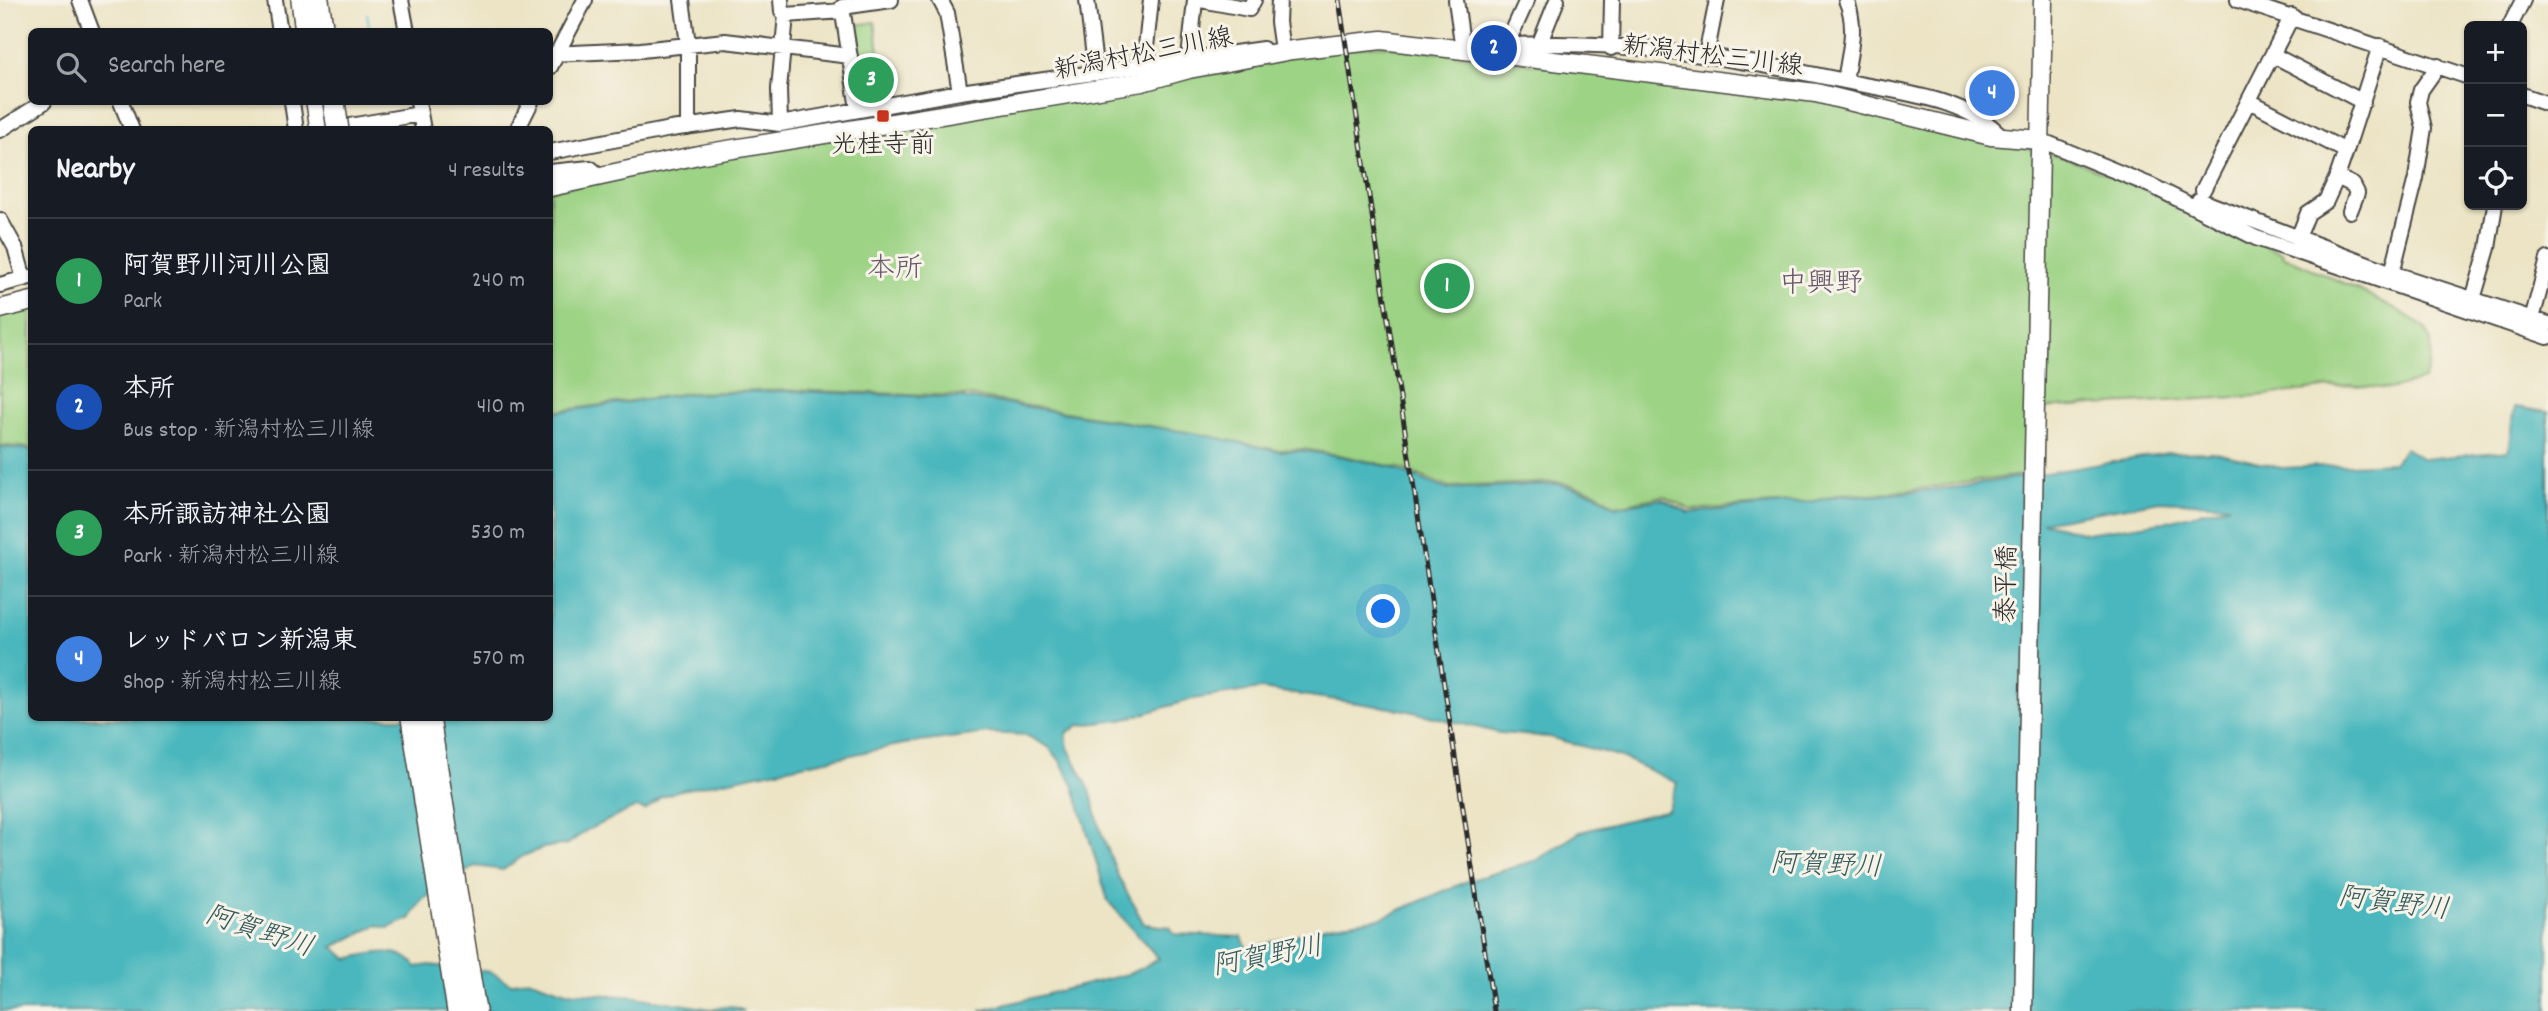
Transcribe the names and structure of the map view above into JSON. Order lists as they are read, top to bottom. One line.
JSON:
{"streets":{"main road":["新潟村松三川線","泰平橋"]},"crossings":[["新潟村松三川線","泰平橋"]],"districts":["本所","中興野"],"water":["阿賀野川"],"places":{"transit":["光桂寺前"]},"page":{"map_buttons":["+","−"],"pins":["2","3","4","1"],"search":"Search here","heading":["Nearby","4 results"],"list":[{"mark":"1","name":"阿賀野川河川公園","note":"Park","value":"240 m"},{"mark":"2","name":"本所","note":"Bus stop · 新潟村松三川線","value":"410 m"},{"mark":"3","name":"本所諏訪神社公園","note":"Park · 新潟村松三川線","value":"530 m"},{"mark":"4","name":"レッドバロン新潟東","note":"Shop · 新潟村松三川線","value":"570 m"}]}}
